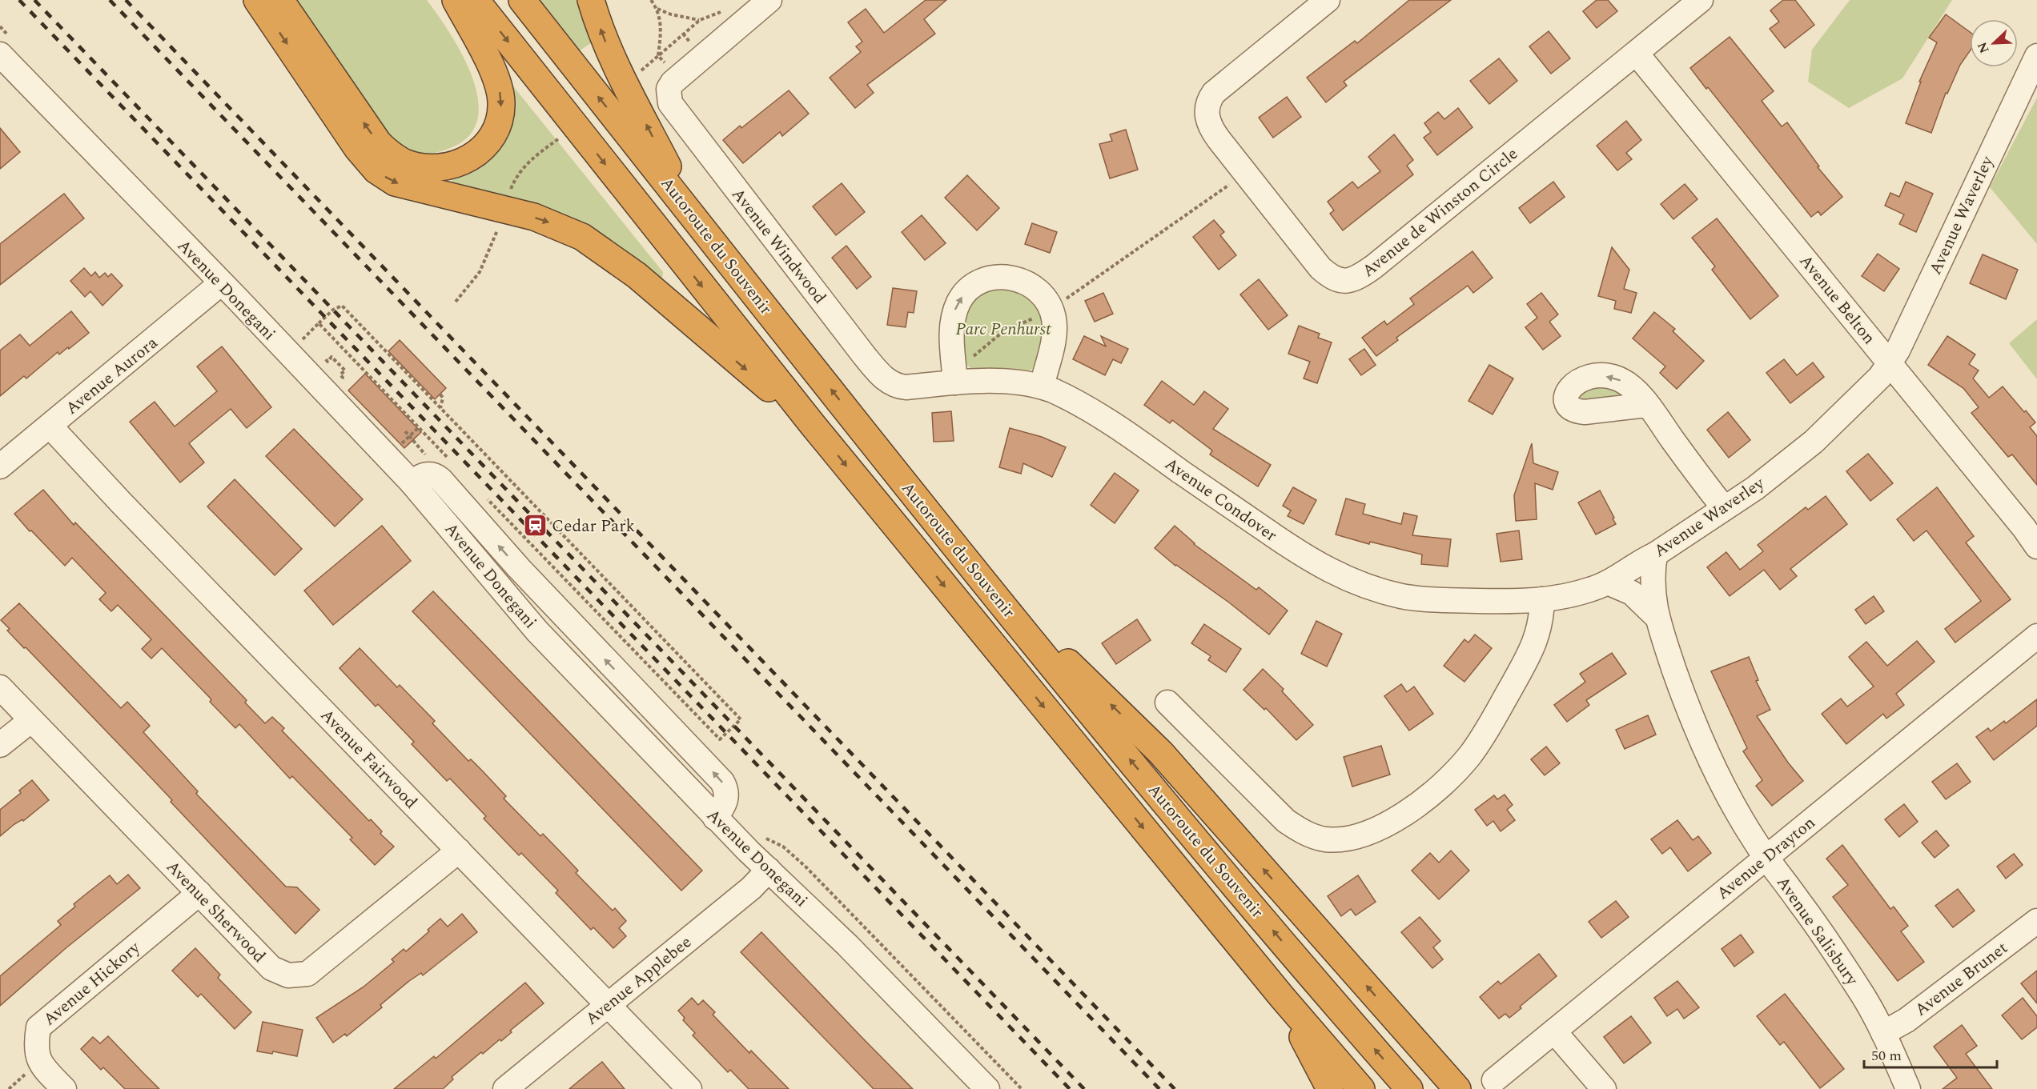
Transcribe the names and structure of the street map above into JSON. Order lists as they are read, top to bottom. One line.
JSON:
{"streets":{"highway":["Autoroute du Souvenir"],"street":["Avenue de Winston Circle","Avenue Waverley","Avenue Windwood","Avenue Donegani","Avenue Belton","Avenue Aurora","Avenue Condover","Avenue Fairwood","Avenue Drayton","Avenue Sherwood","Avenue Salisbury","Avenue Brunet","Avenue Applebee","Avenue Hickory"]},"crossings":[["Avenue de Winston Circle","Avenue Belton"],["Avenue Waverley","Avenue Belton"],["Avenue Waverley","Avenue Condover"],["Avenue Waverley","Avenue Salisbury"],["Avenue Windwood","Avenue Condover"],["Avenue Donegani","Avenue Aurora"],["Avenue Donegani","Avenue Applebee"],["Avenue Aurora","Avenue Fairwood"],["Avenue Fairwood","Avenue Sherwood"],["Avenue Fairwood","Avenue Applebee"],["Avenue Drayton","Avenue Salisbury"],["Avenue Sherwood","Avenue Hickory"],["Avenue Salisbury","Avenue Brunet"]],"parks":["Parc Penhurst"],"places":{"station":["Cedar Park"]},"scale_bar":"50 m","north":"bottom left"}
